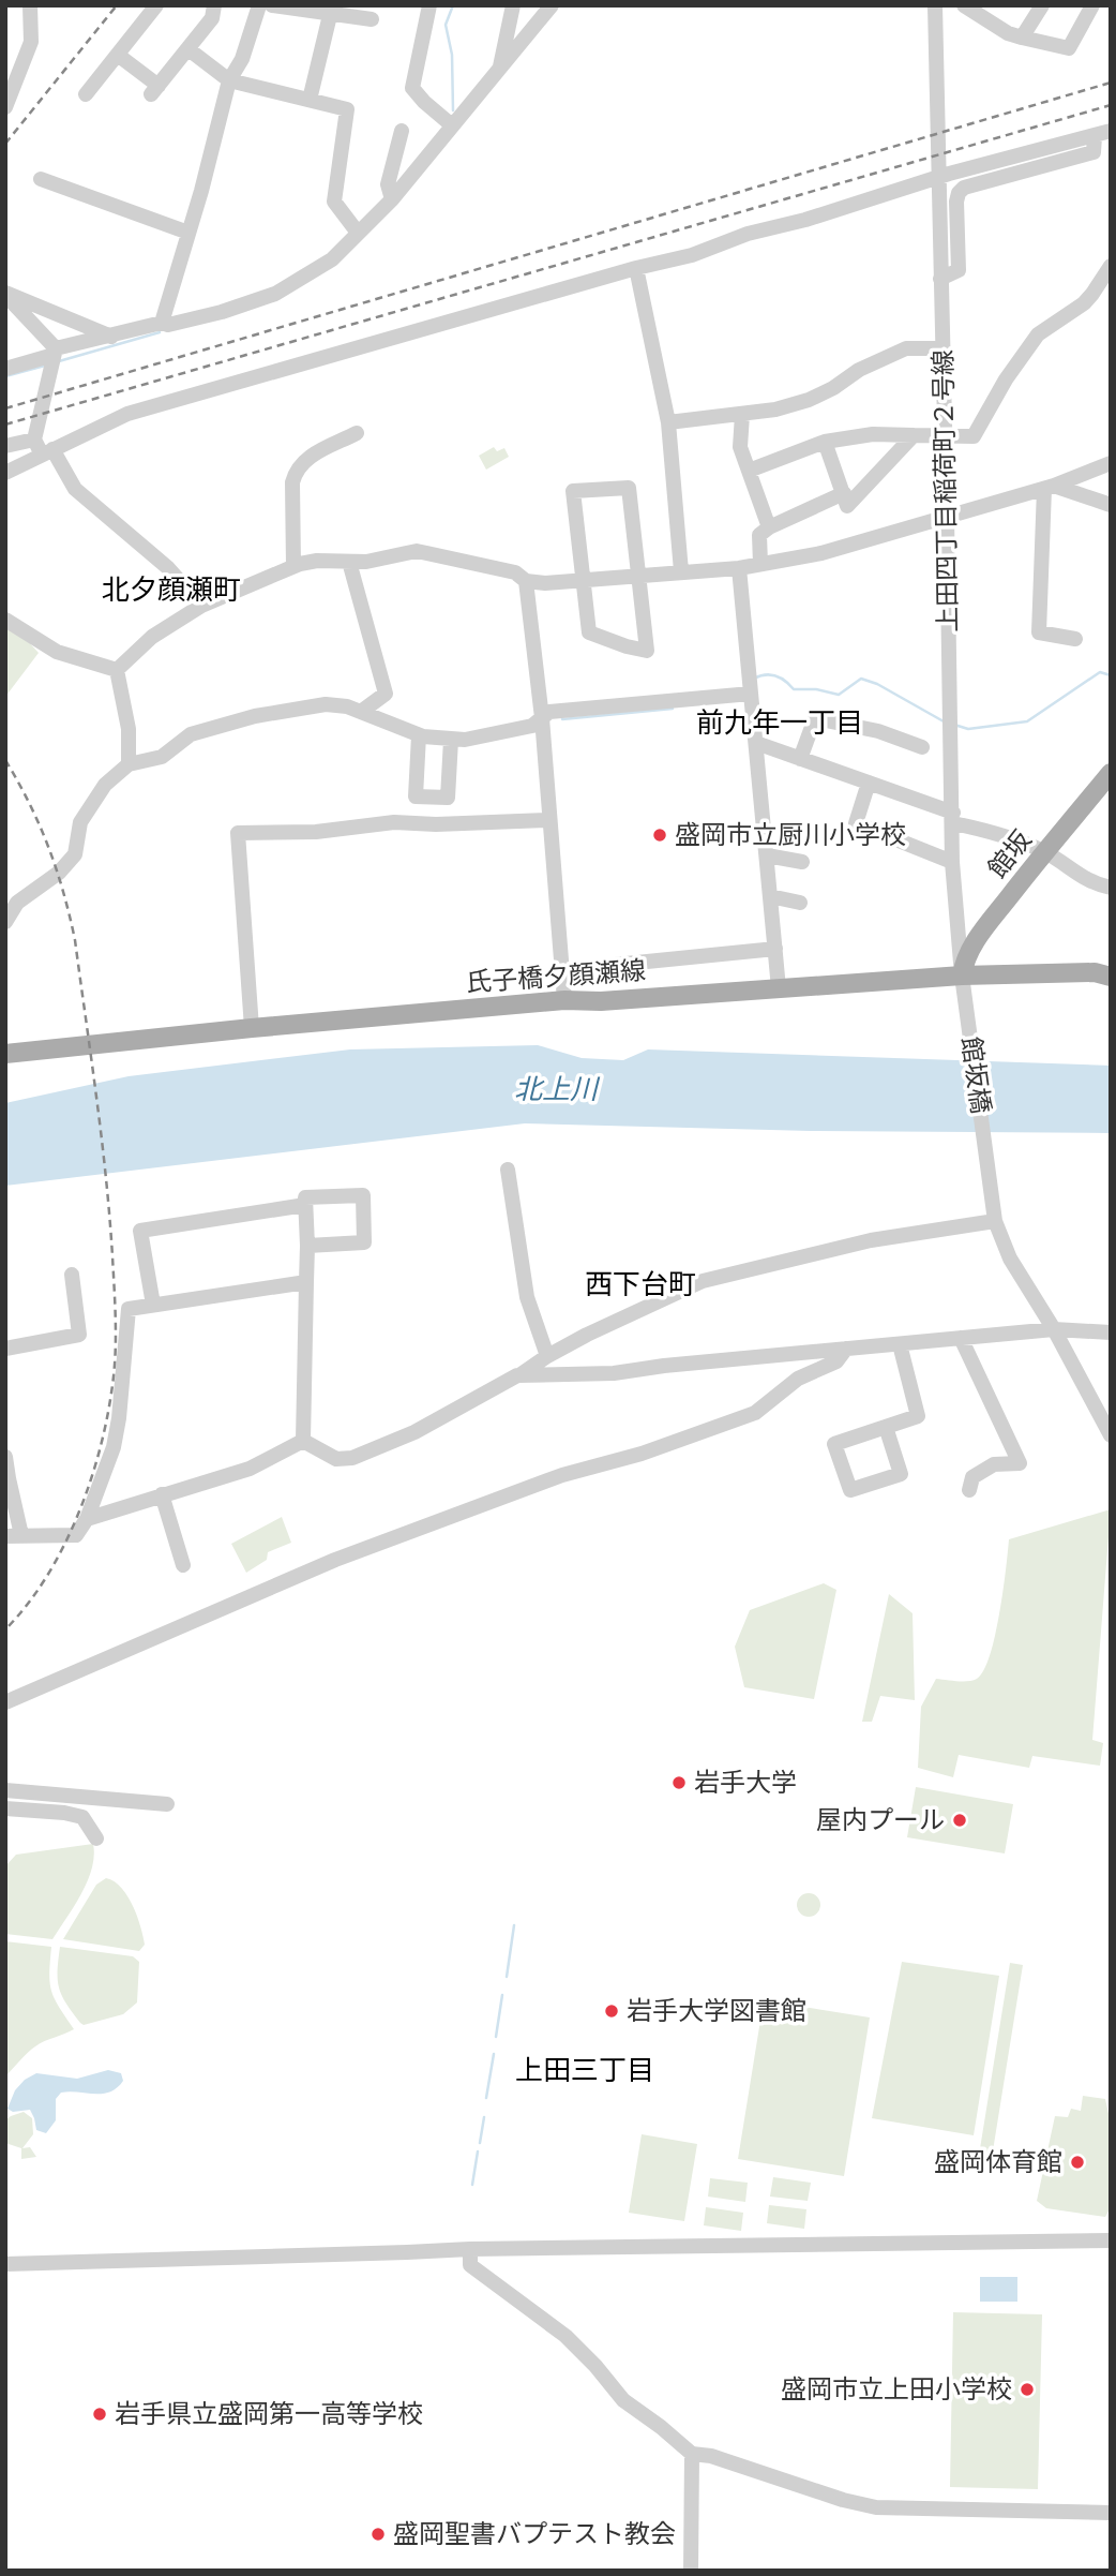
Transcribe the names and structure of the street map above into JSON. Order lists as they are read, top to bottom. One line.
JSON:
{"streets":{"main road":["館坂","氏子橋夕顔瀬線"],"street":["上田四丁目稲荷町２号線","館坂橋"]},"crossings":[["上田四丁目稲荷町２号線","館坂"],["上田四丁目稲荷町２号線","氏子橋夕顔瀬線"],["上田四丁目稲荷町２号線","館坂橋"],["館坂","氏子橋夕顔瀬線"],["館坂","館坂橋"],["氏子橋夕顔瀬線","館坂橋"]],"districts":["北夕顔瀬町","前九年一丁目","西下台町","上田三丁目"],"water":["北上川"],"places":["盛岡市立厨川小学校","岩手大学","屋内プール","岩手大学図書館","盛岡体育館","盛岡市立上田小学校","岩手県立盛岡第一高等学校","盛岡聖書バプテスト教会"]}
